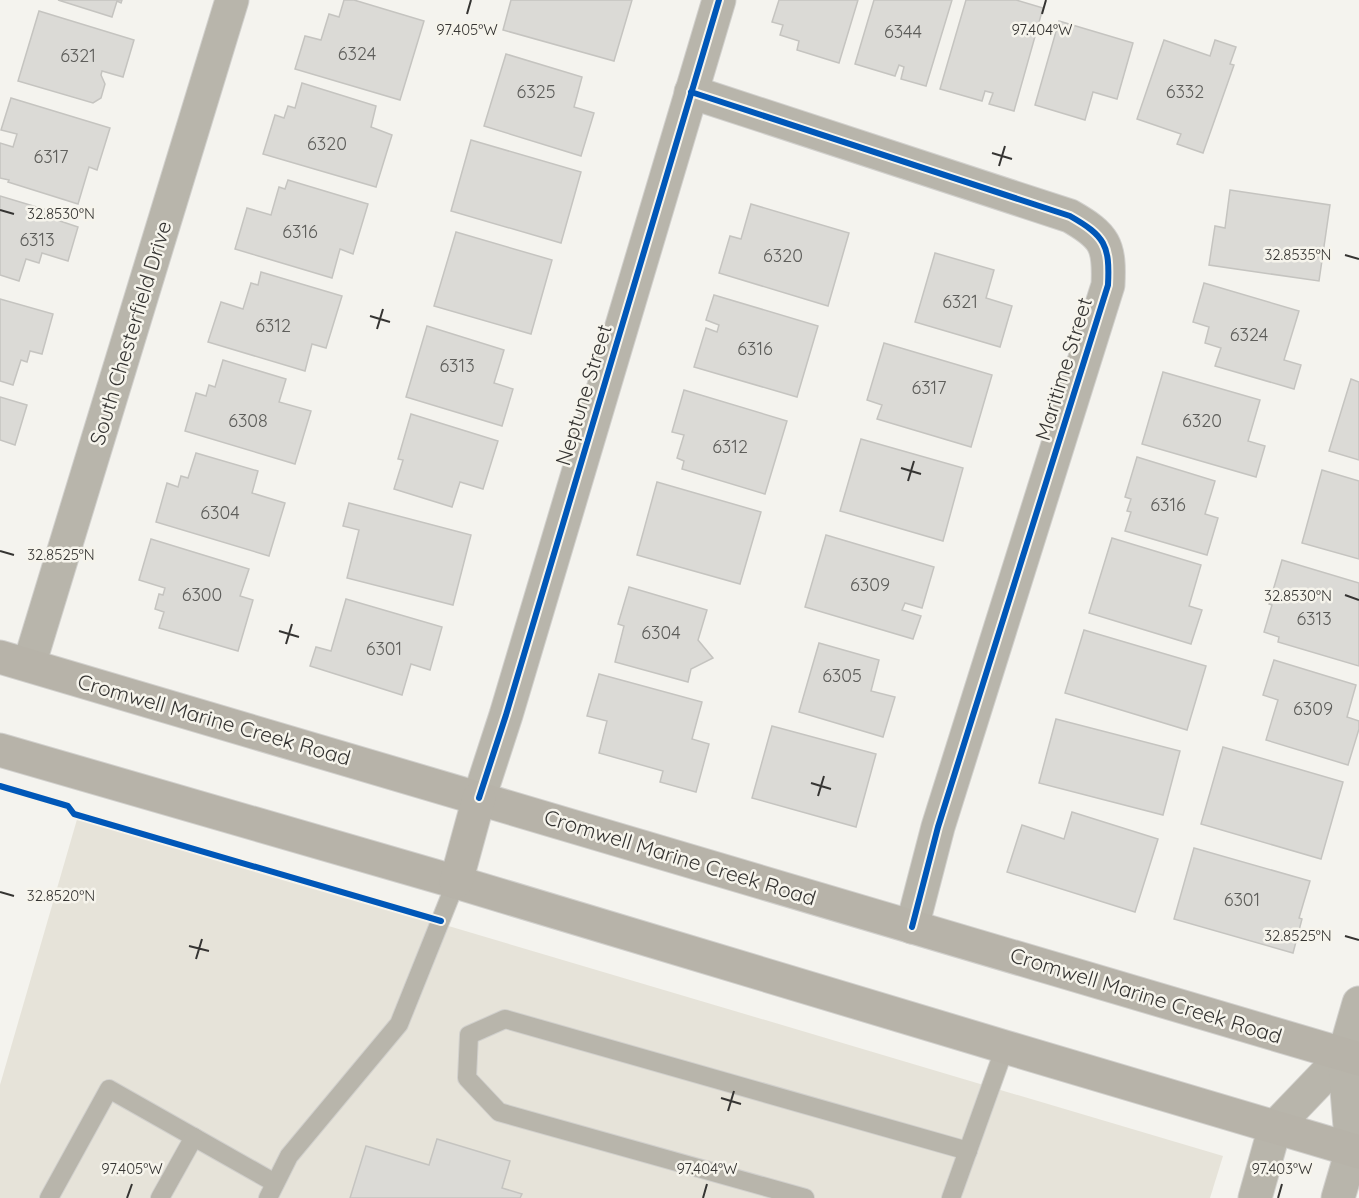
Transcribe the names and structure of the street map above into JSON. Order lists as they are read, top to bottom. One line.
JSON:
{"streets":{"main road":["Cromwell Marine Creek Road"],"street":["South Chesterfield Drive","Maritime Street","Neptune Street"]},"crossings":[["South Chesterfield Drive","Cromwell Marine Creek Road"],["Maritime Street","Neptune Street"],["Maritime Street","Cromwell Marine Creek Road"],["Neptune Street","Cromwell Marine Creek Road"]],"house_numbers":["6344","6324","6321","6325","6332","6320","6317","6316","6313","6320","6321","6312","6324","6316","6313","6317","6308","6320","6312","6316","6304","6309","6300","6313","6304","6301","6305","6309","6301"],"coordinates":["97.405°W","97.404°W","32.8530°N","32.8535°N","32.8525°N","32.8520°N","97.403°W"]}
